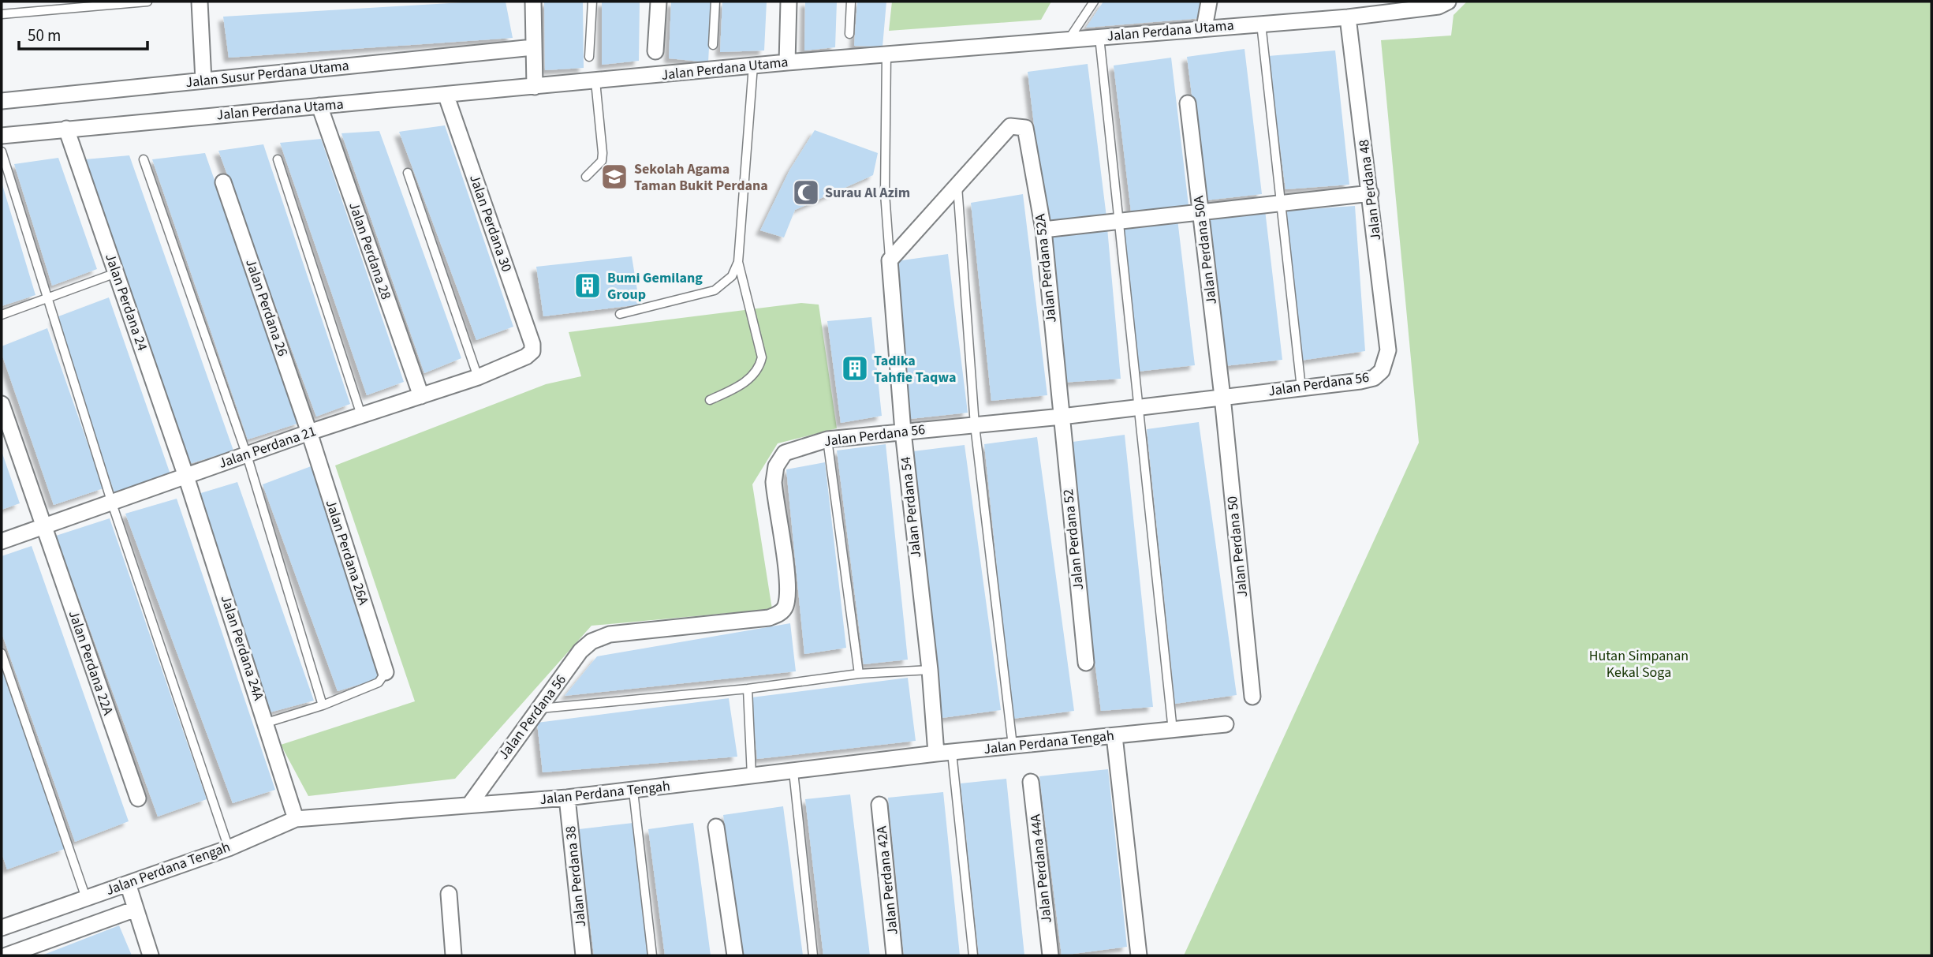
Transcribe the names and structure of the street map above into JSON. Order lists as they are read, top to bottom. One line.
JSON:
{"streets":{"street":["Jalan Perdana Utama","Jalan Susur Perdana Utama","Jalan Perdana 48","Jalan Perdana 30","Jalan Perdana 50A","Jalan Perdana 28","Jalan Perdana 52A","Jalan Perdana 24","Jalan Perdana 26","Jalan Perdana 56","Jalan Perdana 21","Jalan Perdana 54","Jalan Perdana 52","Jalan Perdana 50","Jalan Perdana 26A","Jalan Perdana 24A","Jalan Perdana 22A","Jalan Perdana Tengah","Jalan Perdana 44A","Jalan Perdana 38","Jalan Perdana 42A"]},"crossings":[["Jalan Perdana Utama","Jalan Perdana 48"],["Jalan Perdana Utama","Jalan Perdana 30"],["Jalan Perdana Utama","Jalan Perdana 28"],["Jalan Perdana Utama","Jalan Perdana 24"],["Jalan Perdana 48","Jalan Perdana 56"],["Jalan Perdana 30","Jalan Perdana 21"],["Jalan Perdana 50A","Jalan Perdana 56"],["Jalan Perdana 50A","Jalan Perdana 50"],["Jalan Perdana 28","Jalan Perdana 21"],["Jalan Perdana 52A","Jalan Perdana 56"],["Jalan Perdana 52A","Jalan Perdana 52"],["Jalan Perdana 24","Jalan Perdana 21"],["Jalan Perdana 24","Jalan Perdana 24A"],["Jalan Perdana 26","Jalan Perdana 21"],["Jalan Perdana 26","Jalan Perdana 26A"],["Jalan Perdana 56","Jalan Perdana 54"],["Jalan Perdana 56","Jalan Perdana 52"],["Jalan Perdana 56","Jalan Perdana 50"],["Jalan Perdana 56","Jalan Perdana Tengah"],["Jalan Perdana 21","Jalan Perdana 26A"],["Jalan Perdana 21","Jalan Perdana 24A"],["Jalan Perdana 21","Jalan Perdana 22A"],["Jalan Perdana 54","Jalan Perdana Tengah"],["Jalan Perdana 24A","Jalan Perdana Tengah"],["Jalan Perdana Tengah","Jalan Perdana 38"]],"parks":["Hutan Simpanan Kekal Soga"],"places":{"school or university":["Sekolah Agama Taman Bukit Perdana"],"mosque":["Surau Al Azim"],"building":["Bumi Gemilang Group","Tadika Tahfie Taqwa"]},"scale_bar":"50 m"}
